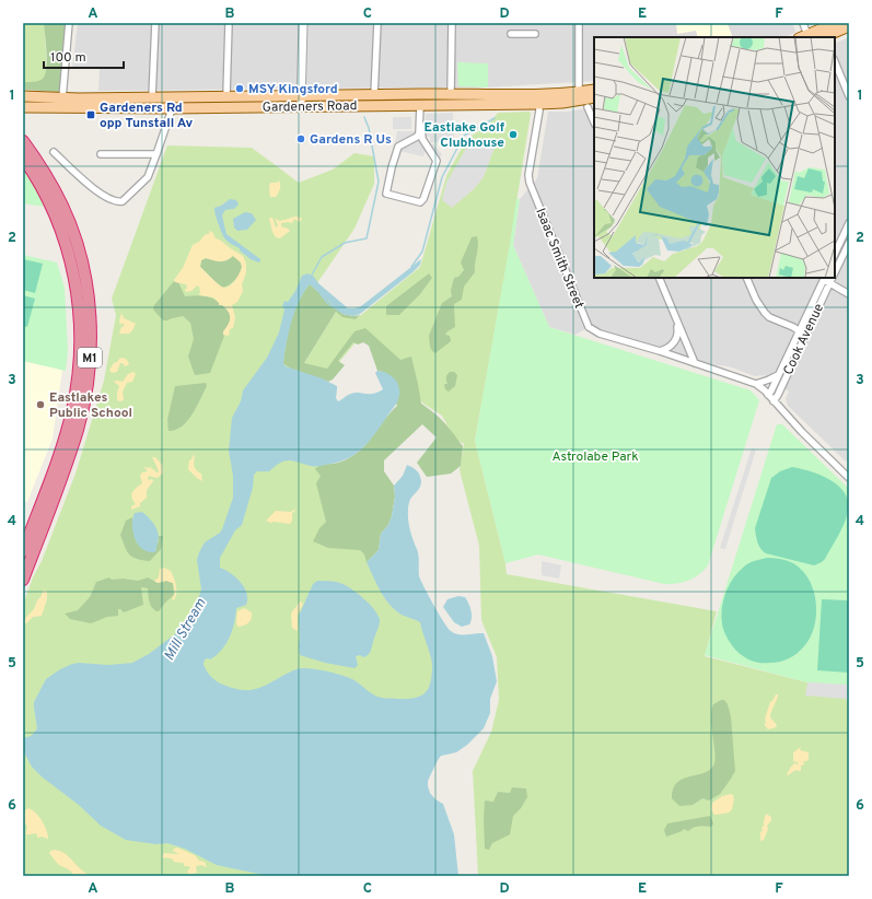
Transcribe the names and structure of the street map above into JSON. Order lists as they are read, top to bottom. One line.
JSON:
{"streets":{"highway":["M1"],"main road":["Gardeners Road"],"street":["Isaac Smith Street","Cook Avenue"]},"crossings":[["Gardeners Road","Isaac Smith Street"],["Isaac Smith Street","Cook Avenue"]],"water":["Mill Stream"],"parks":["Astrolabe Park"],"places":{"other":["MSY Kingsford","Eastlake Golf Clubhouse","Gardens R Us","Eastlakes Public School"],"transit":["Gardeners Rd opp Tunstall Av"]},"scale_bar":"100 m","grid":{"columns":["A","B","C","D","E","F"],"rows":["1","2","3","4","5","6"]}}
